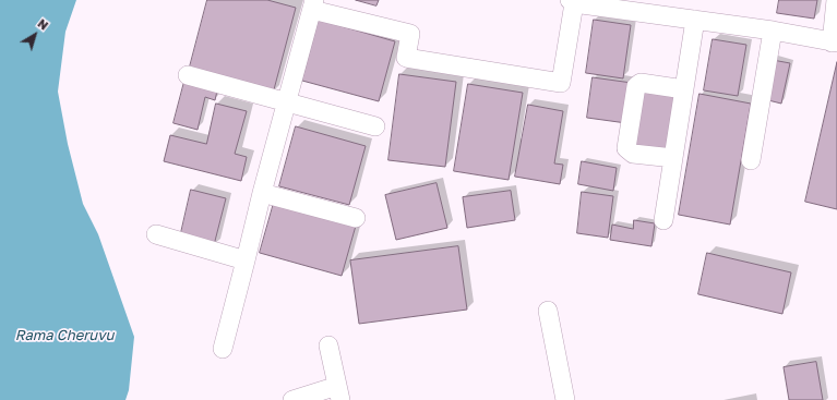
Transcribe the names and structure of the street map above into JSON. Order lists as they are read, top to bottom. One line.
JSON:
{"water":["Rama Cheruvu"],"north":"top right"}
